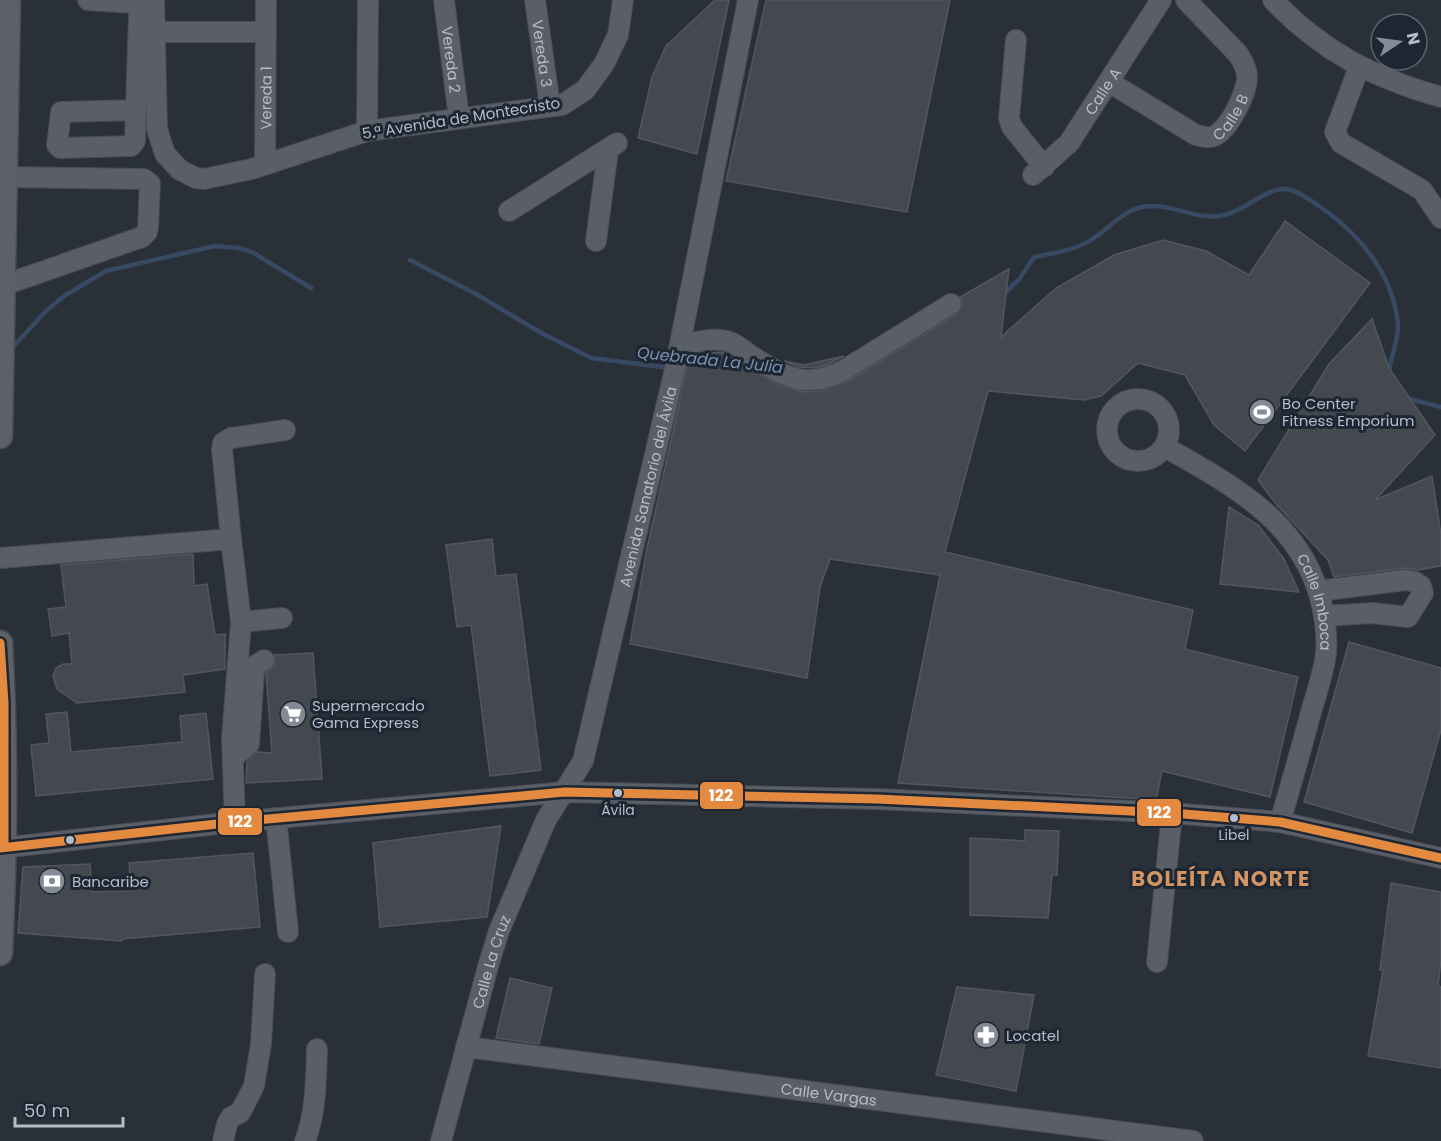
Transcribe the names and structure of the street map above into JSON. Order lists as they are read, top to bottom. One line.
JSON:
{"streets":{"street":["Vereda 3","Vereda 2","Calle A","Vereda 1","Calle B","5.ª Avenida de Montecristo","Avenida Sanatorio del Ávila","Calle Imboca","Calle La Cruz","Calle Vargas"]},"crossings":[["Vereda 3","5.ª Avenida de Montecristo"],["Vereda 2","5.ª Avenida de Montecristo"],["Calle A","Calle B"],["Vereda 1","5.ª Avenida de Montecristo"],["Avenida Sanatorio del Ávila","Calle La Cruz"],["Calle La Cruz","Calle Vargas"]],"districts":["BOLEÍTA NORTE"],"water":["Quebrada La Julia"],"places":{"sports":["Bo Center Fitness Emporium"],"supermarket":["Supermercado Gama Express"],"other":["Ávila","Libel"],"bank":["Bancaribe"],"pharmacy":["Locatel"]},"lines":["transit line 122"],"scale_bar":"50 m","north":"right"}
